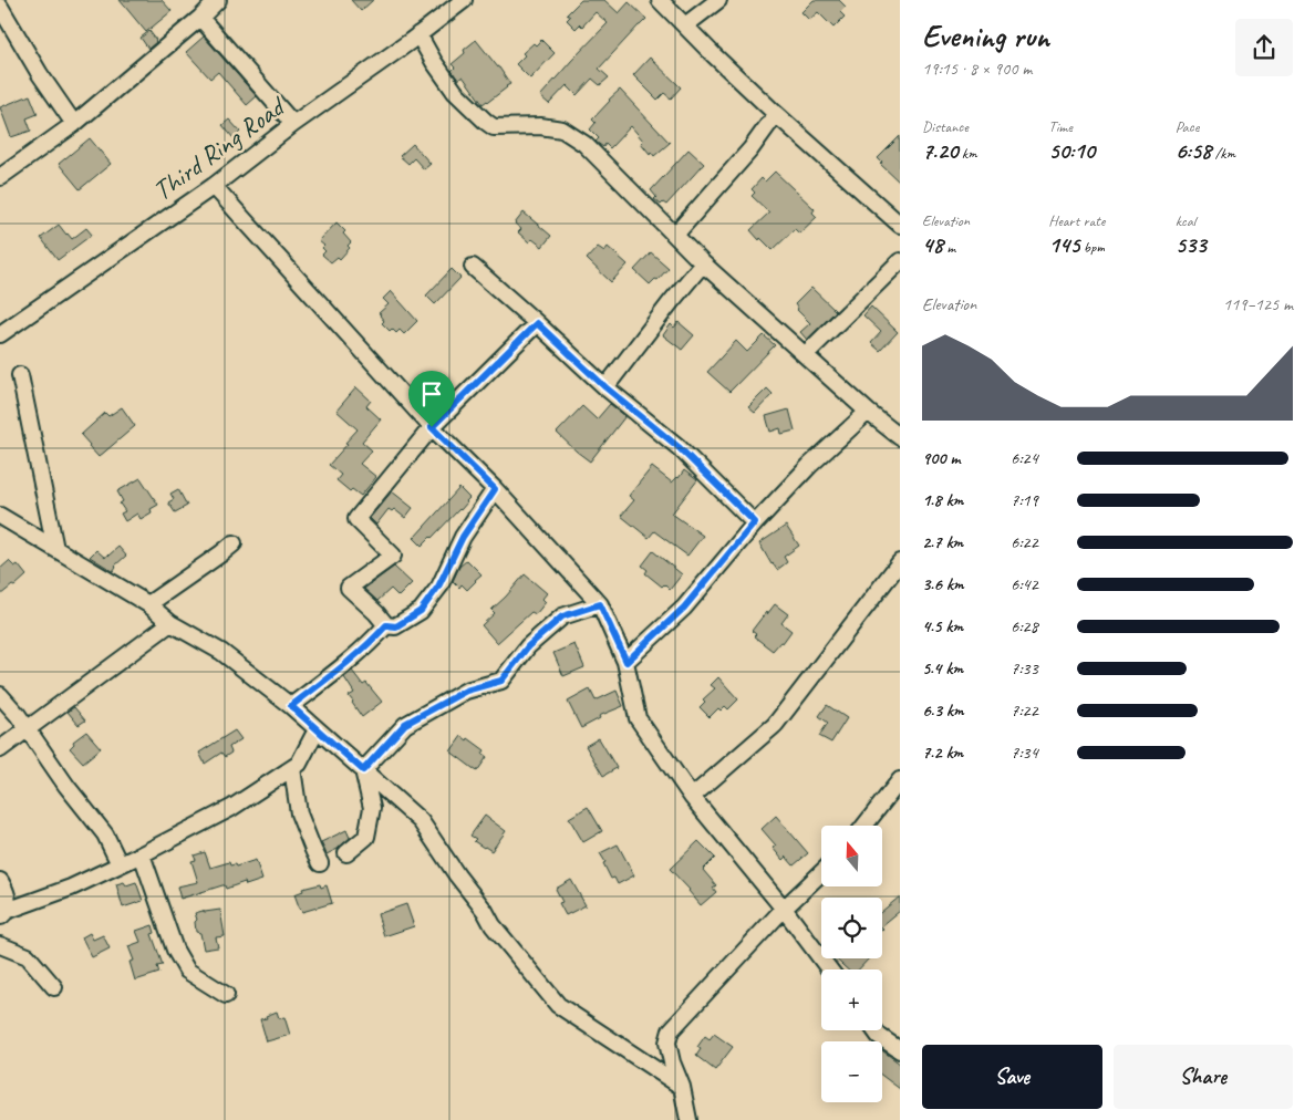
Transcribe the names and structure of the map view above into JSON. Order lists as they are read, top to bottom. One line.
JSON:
{"streets":{"street":["Third Ring Road"]},"north":"top","page":{"heading":["Evening run","19:15 · 8 × 900 m"],"stats":[["Distance","7.20 km"],["Time","50:10"],["Pace","6:58 /km"],["Elevation","48 m"],["Heart rate","145 bpm"],["kcal","533"]],"chart":["Elevation","119–125 m"],"list":[{"name":"900 m","note":"6:24"},{"name":"1.8 km","note":"7:19"},{"name":"2.7 km","note":"6:22"},{"name":"3.6 km","note":"6:42"},{"name":"4.5 km","note":"6:28"},{"name":"5.4 km","note":"7:33"},{"name":"6.3 km","note":"7:22"},{"name":"7.2 km","note":"7:34"}],"map_buttons":["+","−"],"buttons":["Save","Share"]}}
